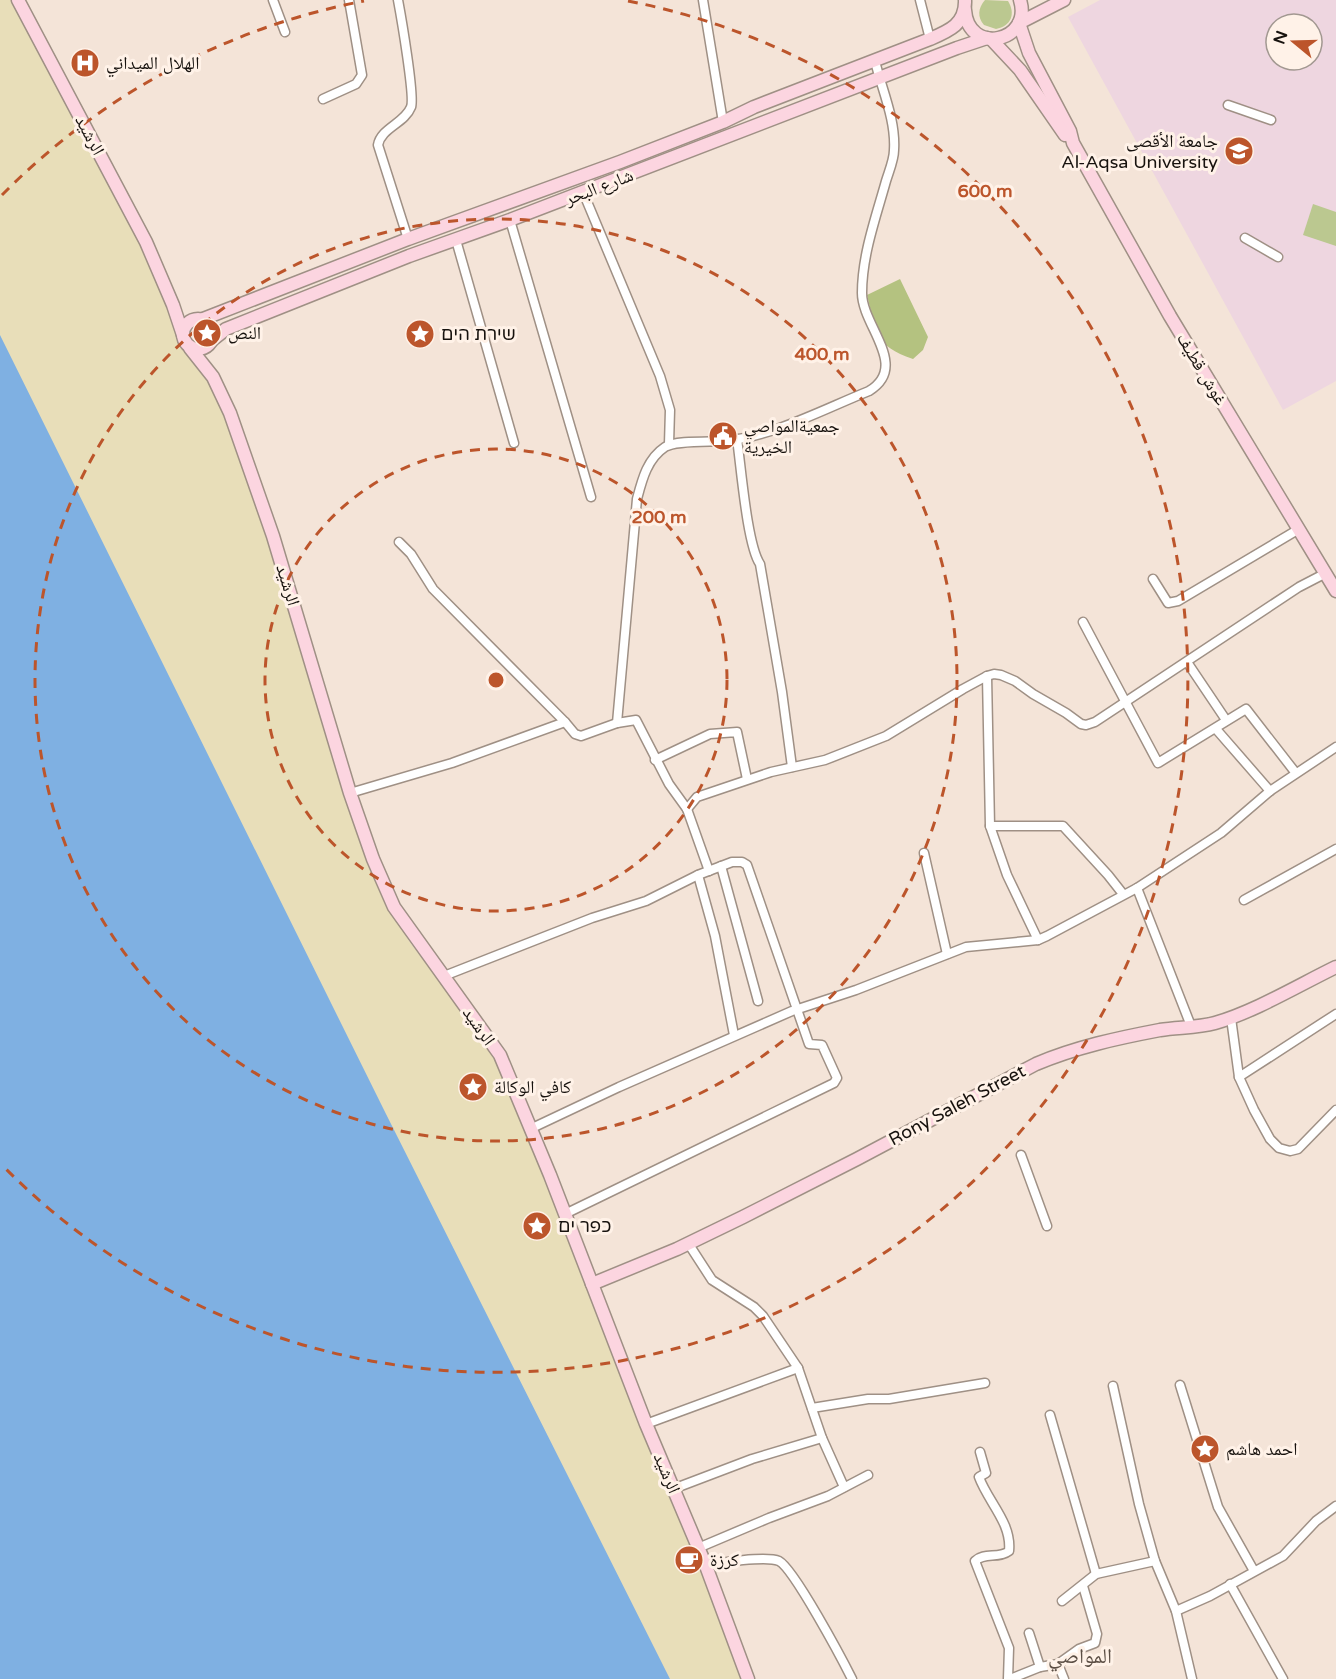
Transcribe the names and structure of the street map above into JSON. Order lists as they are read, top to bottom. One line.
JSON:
{"streets":{"main road":["الرشيد","شارع البحر","غوش قطيف","Rony Saleh Street"]},"crossings":[["الرشيد","شارع البحر"],["الرشيد","Rony Saleh Street"],["شارع البحر","غوش قطيف"]],"districts":["المواصي"],"places":{"hospital":["الهلال الميداني"],"school or university":["جامعة الأقصى Al-Aqsa University"],"place":["النص","שירת הים","كافي الوكالة","כפר ים","احمد هاشم"],"public building":["جمعيةالمواصي الخيرية"],"cafe":["كرزة"]},"north":"left","rings":["600 m","400 m","200 m"]}
